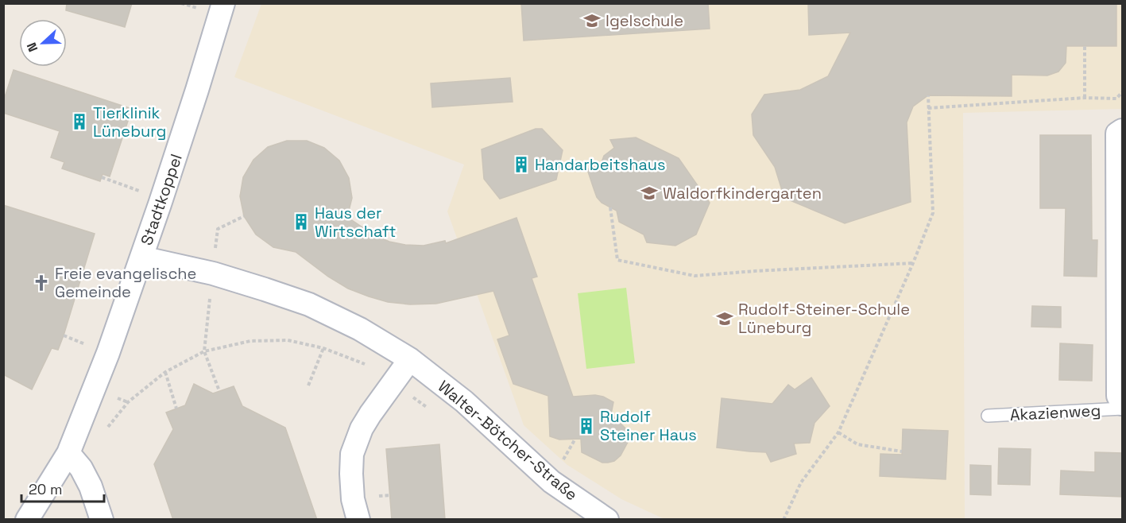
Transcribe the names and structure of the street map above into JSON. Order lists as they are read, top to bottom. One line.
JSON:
{"streets":{"street":["Stadtkoppel","Akazienweg","Walter-Bötcher-Straße"]},"crossings":[["Stadtkoppel","Walter-Bötcher-Straße"]],"places":{"school or university":["Igelschule","Waldorfkindergarten","Rudolf-Steiner-Schule Lüneburg"],"building":["Tierklinik Lüneburg","Handarbeitshaus","Haus der Wirtschaft","Rudolf Steiner Haus"],"church":["Freie evangelische Gemeinde"]},"scale_bar":"20 m","north":"left"}
